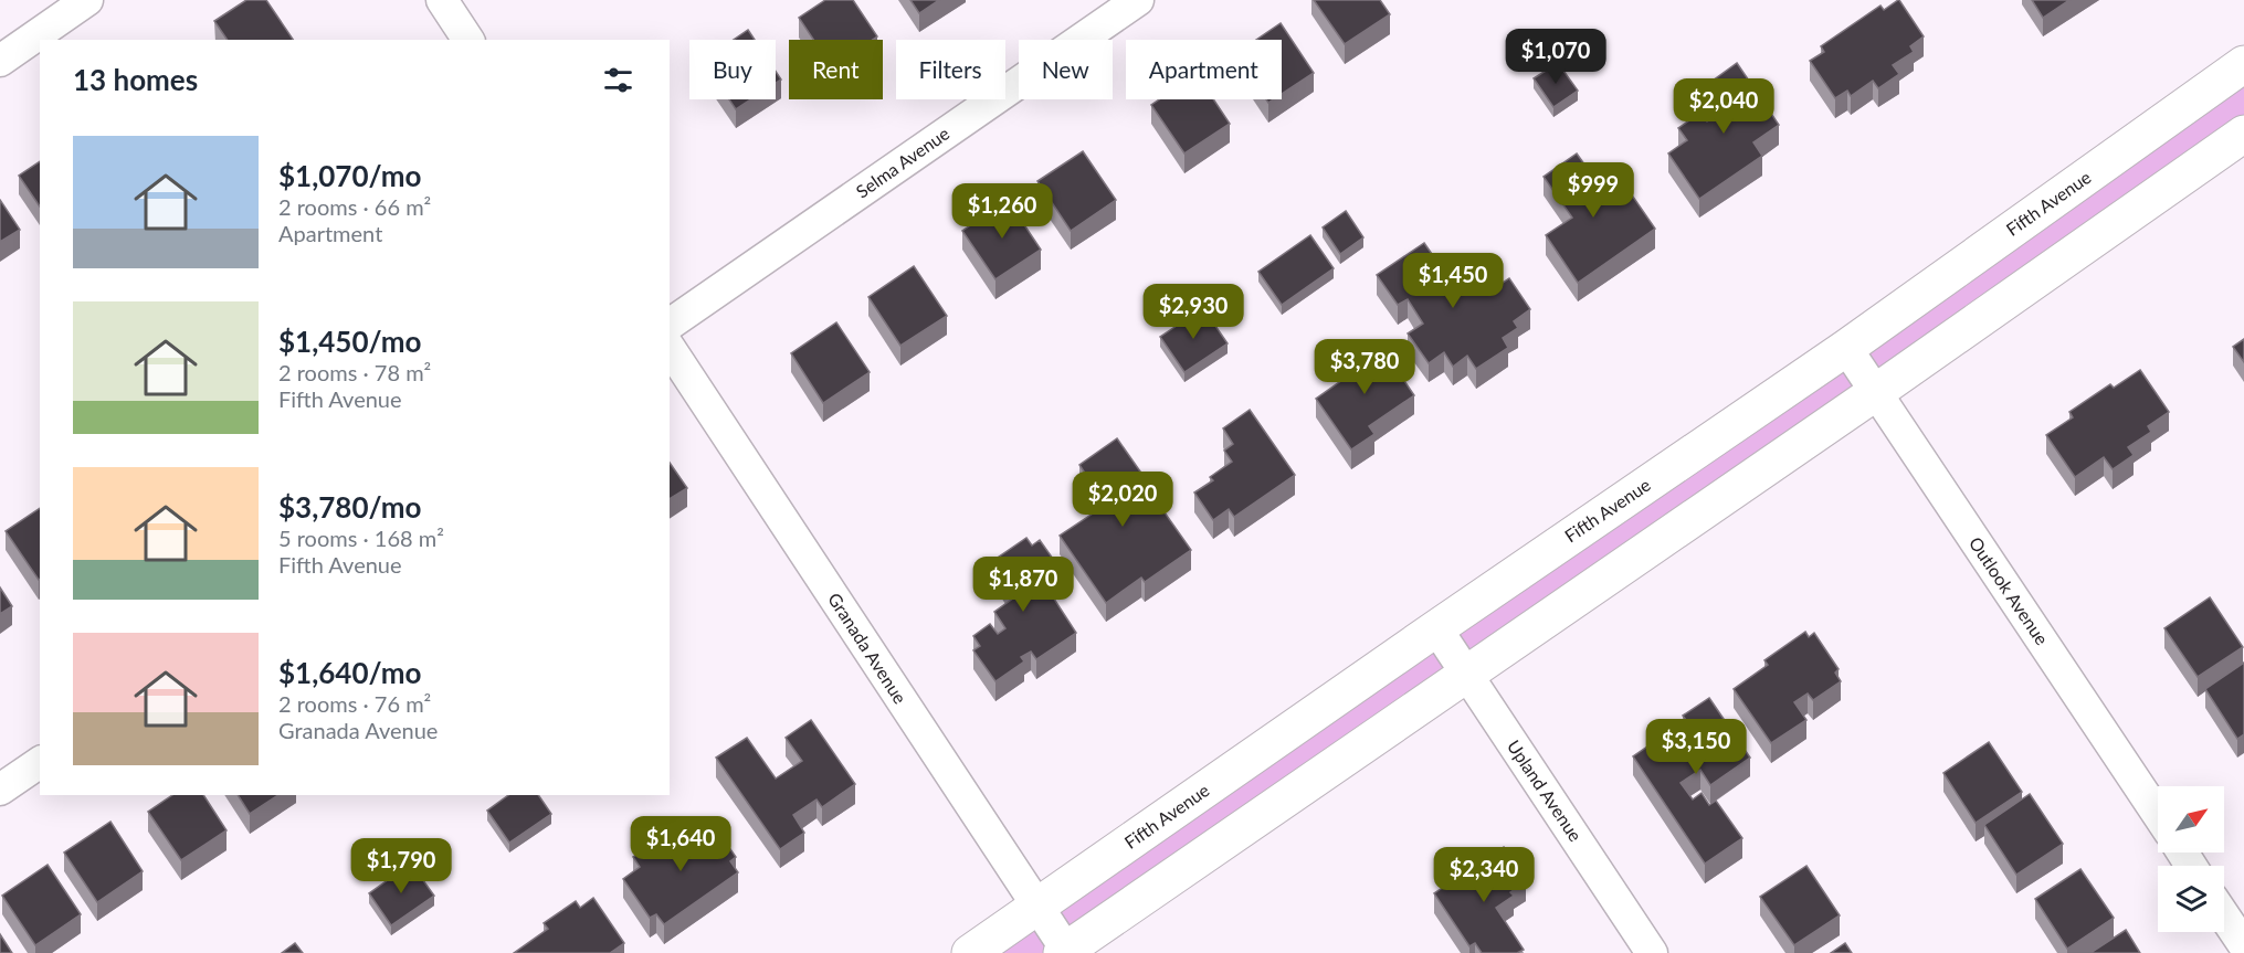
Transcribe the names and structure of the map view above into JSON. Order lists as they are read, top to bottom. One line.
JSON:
{"streets":{"street":["Selma Avenue","Fifth Avenue","Outlook Avenue","Granada Avenue","Upland Avenue"]},"crossings":[["Fifth Avenue","Outlook Avenue"],["Fifth Avenue","Granada Avenue"],["Fifth Avenue","Upland Avenue"]],"north":"top right","page":{"price":["$1,070","$2,040","$999","$1,260","$1,450","$2,930","$3,780","$2,020","$1,870","$3,150","$1,640","$1,790","$2,340"],"chip":["Buy","Rent","Filters","New","Apartment"],"heading":"13 homes","list":[{"name":"$1,070/mo","note":"2 rooms · 66 m² · Apartment"},{"name":"$1,450/mo","note":"2 rooms · 78 m² · Fifth Avenue"},{"name":"$3,780/mo","note":"5 rooms · 168 m² · Fifth Avenue"},{"name":"$1,640/mo","note":"2 rooms · 76 m² · Granada Avenue"}]}}
